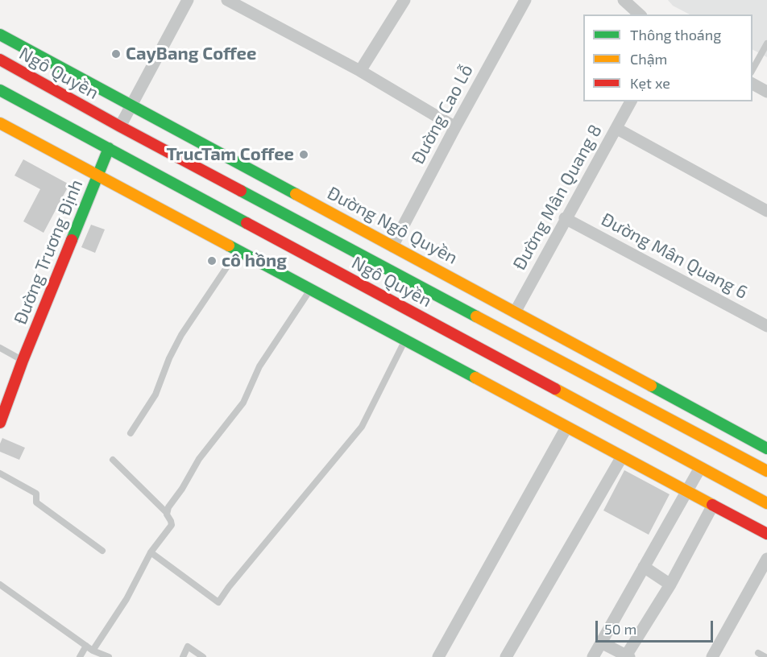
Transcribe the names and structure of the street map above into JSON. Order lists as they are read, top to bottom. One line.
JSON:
{"streets":{"main road":["Ngô Quyền","Đường Ngô Quyền","Đường Trương Định"],"street":["Đường Cao Lỗ","Đường Mân Quang 8","Đường Mân Quang 6"]},"crossings":[["Ngô Quyền","Đường Trương Định"],["Đường Cao Lỗ","Đường Ngô Quyền"],["Đường Mân Quang 8","Đường Ngô Quyền"],["Đường Mân Quang 8","Đường Mân Quang 6"]],"places":["CayBang Coffee","TrucTam Coffee","cô hồng"],"legend":["Thông thoáng","Chậm","Kẹt xe"],"scale_bar":"50 m"}
